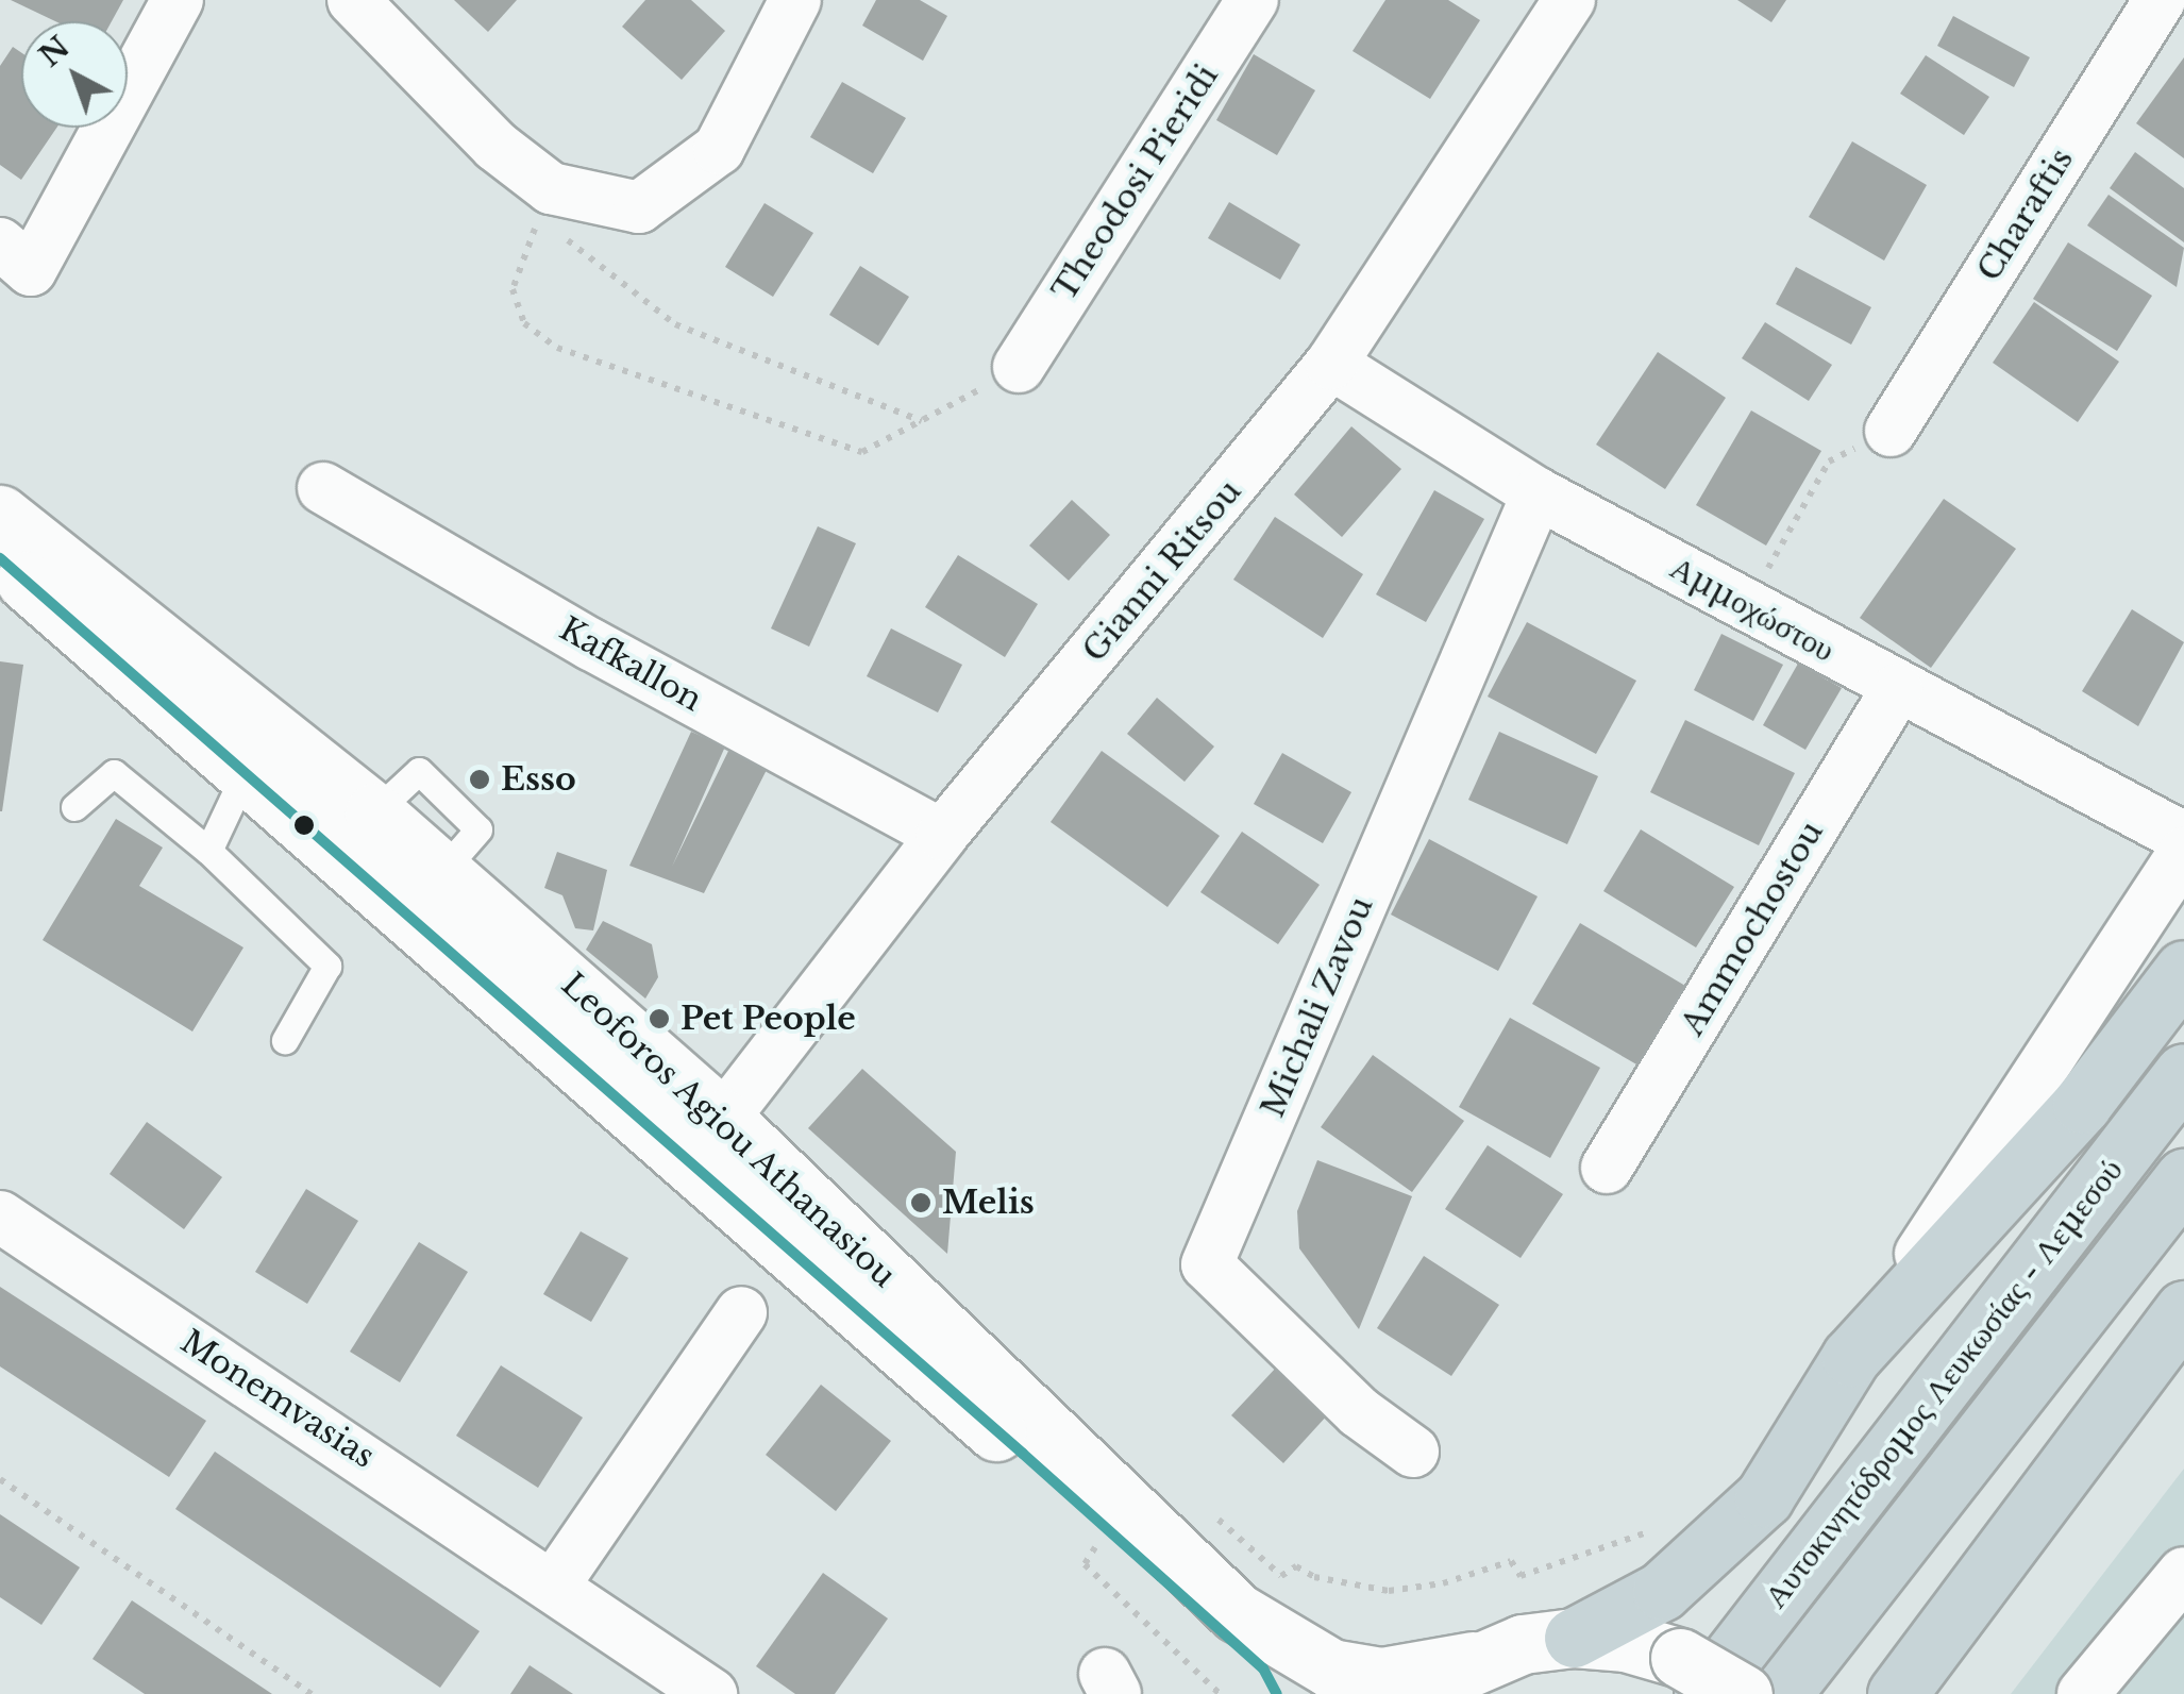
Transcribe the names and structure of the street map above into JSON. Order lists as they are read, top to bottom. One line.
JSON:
{"streets":{"highway":["Αυτοκινητόδρομος Λευκωσίας - Λεμεσού"],"main road":["Leoforos Agiou Athanasiou"],"street":["Theodosi Pieridi","Charaftis","Gianni Ritsou","Αμμοχώστου","Kafkallon","Ammochostou","Michali Zavou","Monemvasias"]},"crossings":[["Gianni Ritsou","Αμμοχώστου"],["Gianni Ritsou","Kafkallon"],["Gianni Ritsou","Leoforos Agiou Athanasiou"],["Αμμοχώστου","Ammochostou"],["Αμμοχώστου","Michali Zavou"],["Leoforos Agiou Athanasiou","Αυτοκινητόδρομος Λευκωσίας - Λεμεσού"]],"places":["Esso","Pet People","Melis"],"north":"top left"}
